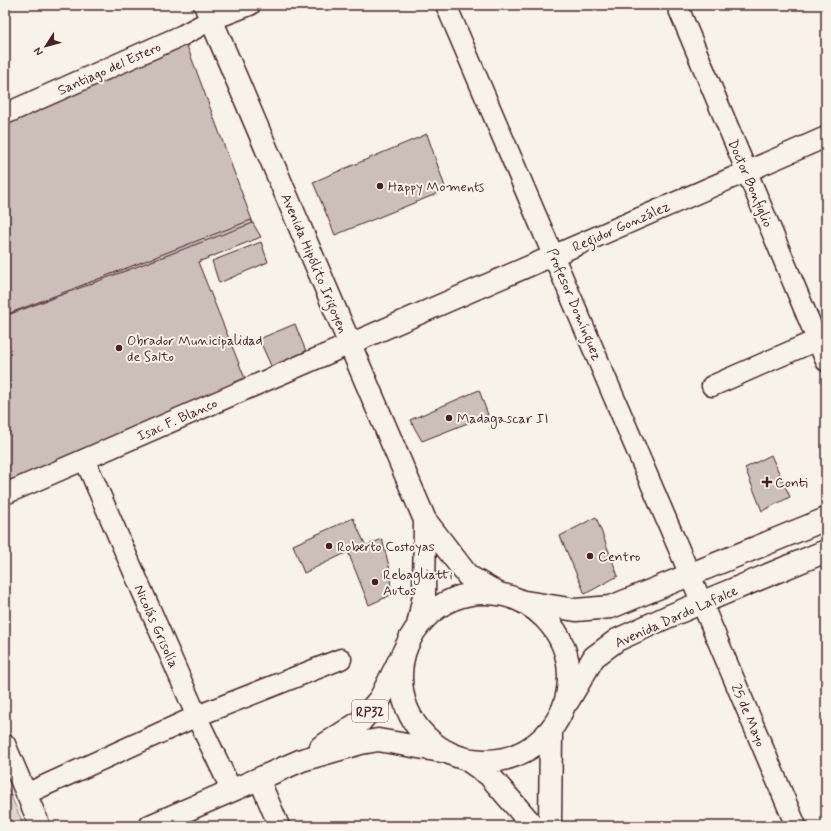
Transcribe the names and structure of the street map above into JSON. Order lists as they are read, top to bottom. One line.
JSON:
{"streets":{"street":["Santiago del Estero","Doctor Bonfiglio","Regidor González","Avenida Hipólito Irigoyen","Profesor Domínguez","Isac F. Blanco","Avenida Dardo Lafalce","Nicolás Grisolía","RP32","25 de Mayo"]},"crossings":[["Santiago del Estero","Avenida Hipólito Irigoyen"],["Doctor Bonfiglio","Regidor González"],["Regidor González","Avenida Hipólito Irigoyen"],["Regidor González","Profesor Domínguez"],["Regidor González","Isac F. Blanco"],["Avenida Hipólito Irigoyen","Isac F. Blanco"],["Avenida Hipólito Irigoyen","RP32"],["Profesor Domínguez","Avenida Dardo Lafalce"],["Profesor Domínguez","RP32"],["Profesor Domínguez","25 de Mayo"],["Isac F. Blanco","Nicolás Grisolía"],["Avenida Dardo Lafalce","RP32"],["Avenida Dardo Lafalce","25 de Mayo"],["Nicolás Grisolía","RP32"]],"places":{"other":["Happy Moments","Obrador Municipalidad de Salto","Madagascar II","Roberto Costoyas","Centro","Rebagliatti Autos"],"health":["Conti"]},"north":"bottom left"}
